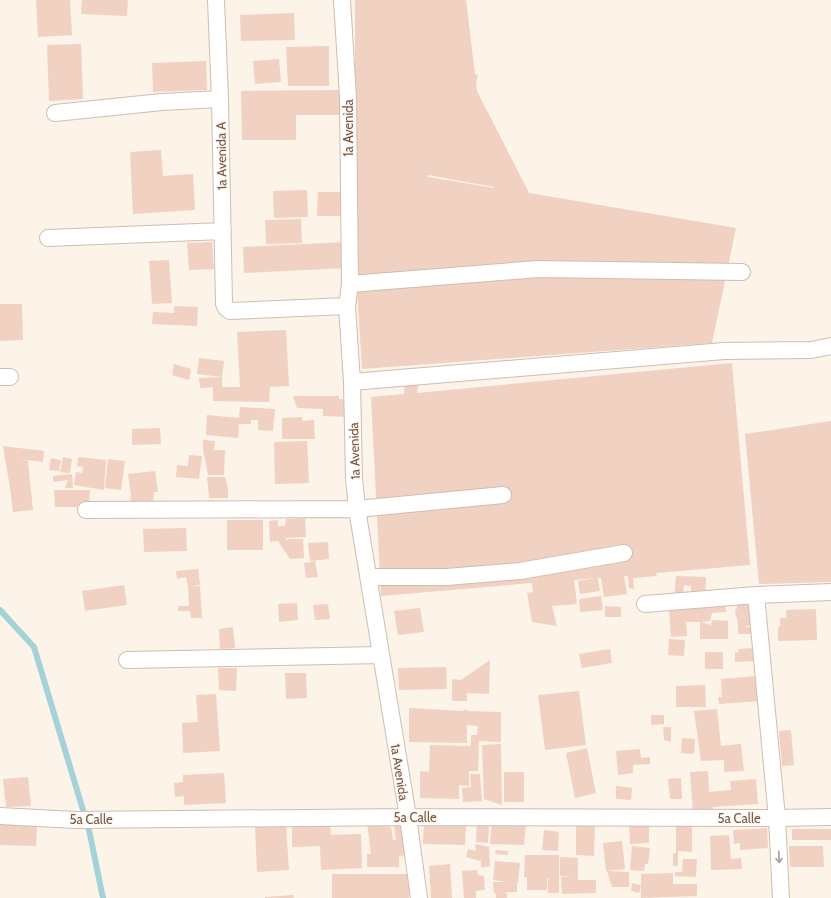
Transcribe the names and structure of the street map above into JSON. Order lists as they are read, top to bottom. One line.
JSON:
{"streets":{"street":["1a Avenida","1a Avenida A","5a Calle"]},"crossings":[["1a Avenida","1a Avenida A"],["1a Avenida","5a Calle"]]}
